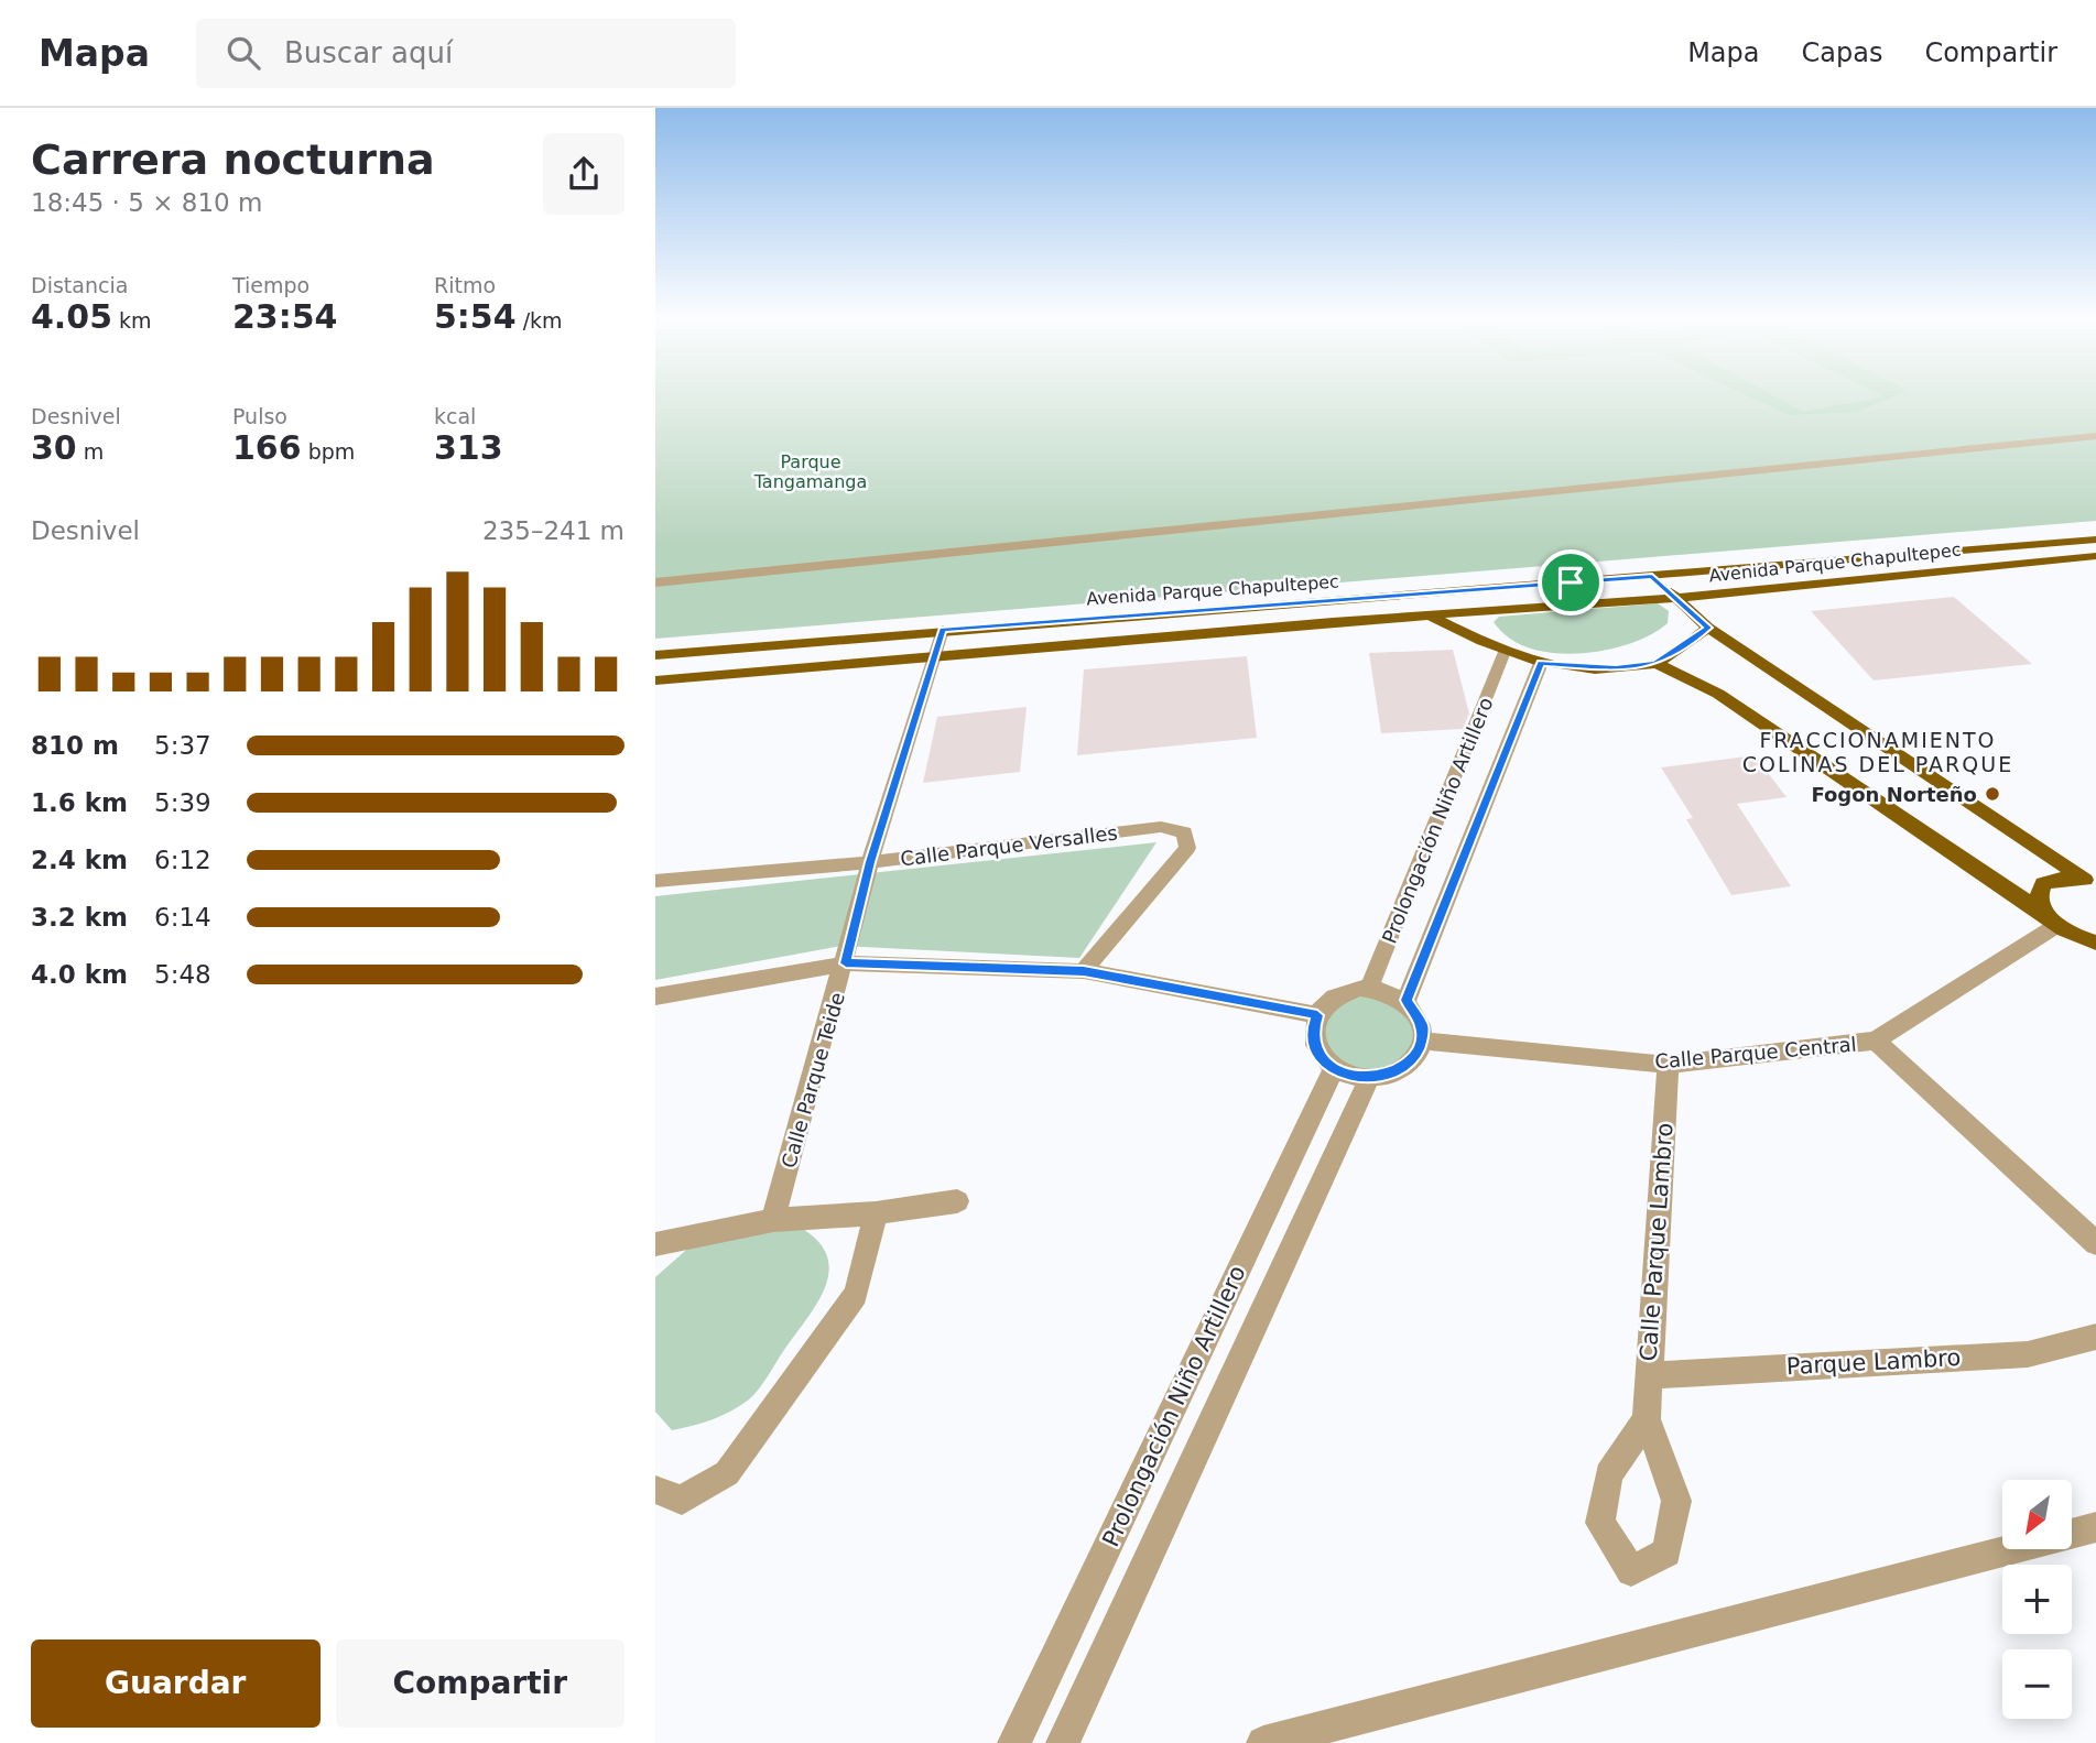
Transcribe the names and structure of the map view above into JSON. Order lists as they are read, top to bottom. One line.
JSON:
{"streets":{"main road":["Avenida Parque Chapultepec"],"street":["Prolongación Niño Artillero","Calle Parque Versalles","Calle Parque Central","Calle Parque Teide","Calle Parque Lambro","Parque Lambro"]},"crossings":[["Avenida Parque Chapultepec","Calle Parque Teide"],["Prolongación Niño Artillero","Calle Parque Central"],["Calle Parque Versalles","Calle Parque Teide"],["Calle Parque Central","Calle Parque Lambro"],["Calle Parque Lambro","Parque Lambro"]],"districts":["FRACCIONAMIENTO COLINAS DEL PARQUE"],"parks":["Parque Tangamanga"],"places":["Fogon Norteño"],"north":"bottom left","page":{"header":"Mapa","search":"Buscar aquí","nav":["Mapa","Capas","Compartir"],"heading":["Carrera nocturna","18:45 · 5 × 810 m"],"stats":[["Distancia","4.05 km"],["Tiempo","23:54"],["Ritmo","5:54 /km"],["Desnivel","30 m"],["Pulso","166 bpm"],["kcal","313"]],"chart":["Desnivel","235–241 m"],"list":[{"name":"810 m","note":"5:37"},{"name":"1.6 km","note":"5:39"},{"name":"2.4 km","note":"6:12"},{"name":"3.2 km","note":"6:14"},{"name":"4.0 km","note":"5:48"}],"map_buttons":["+","−"],"buttons":["Guardar","Compartir"]}}
